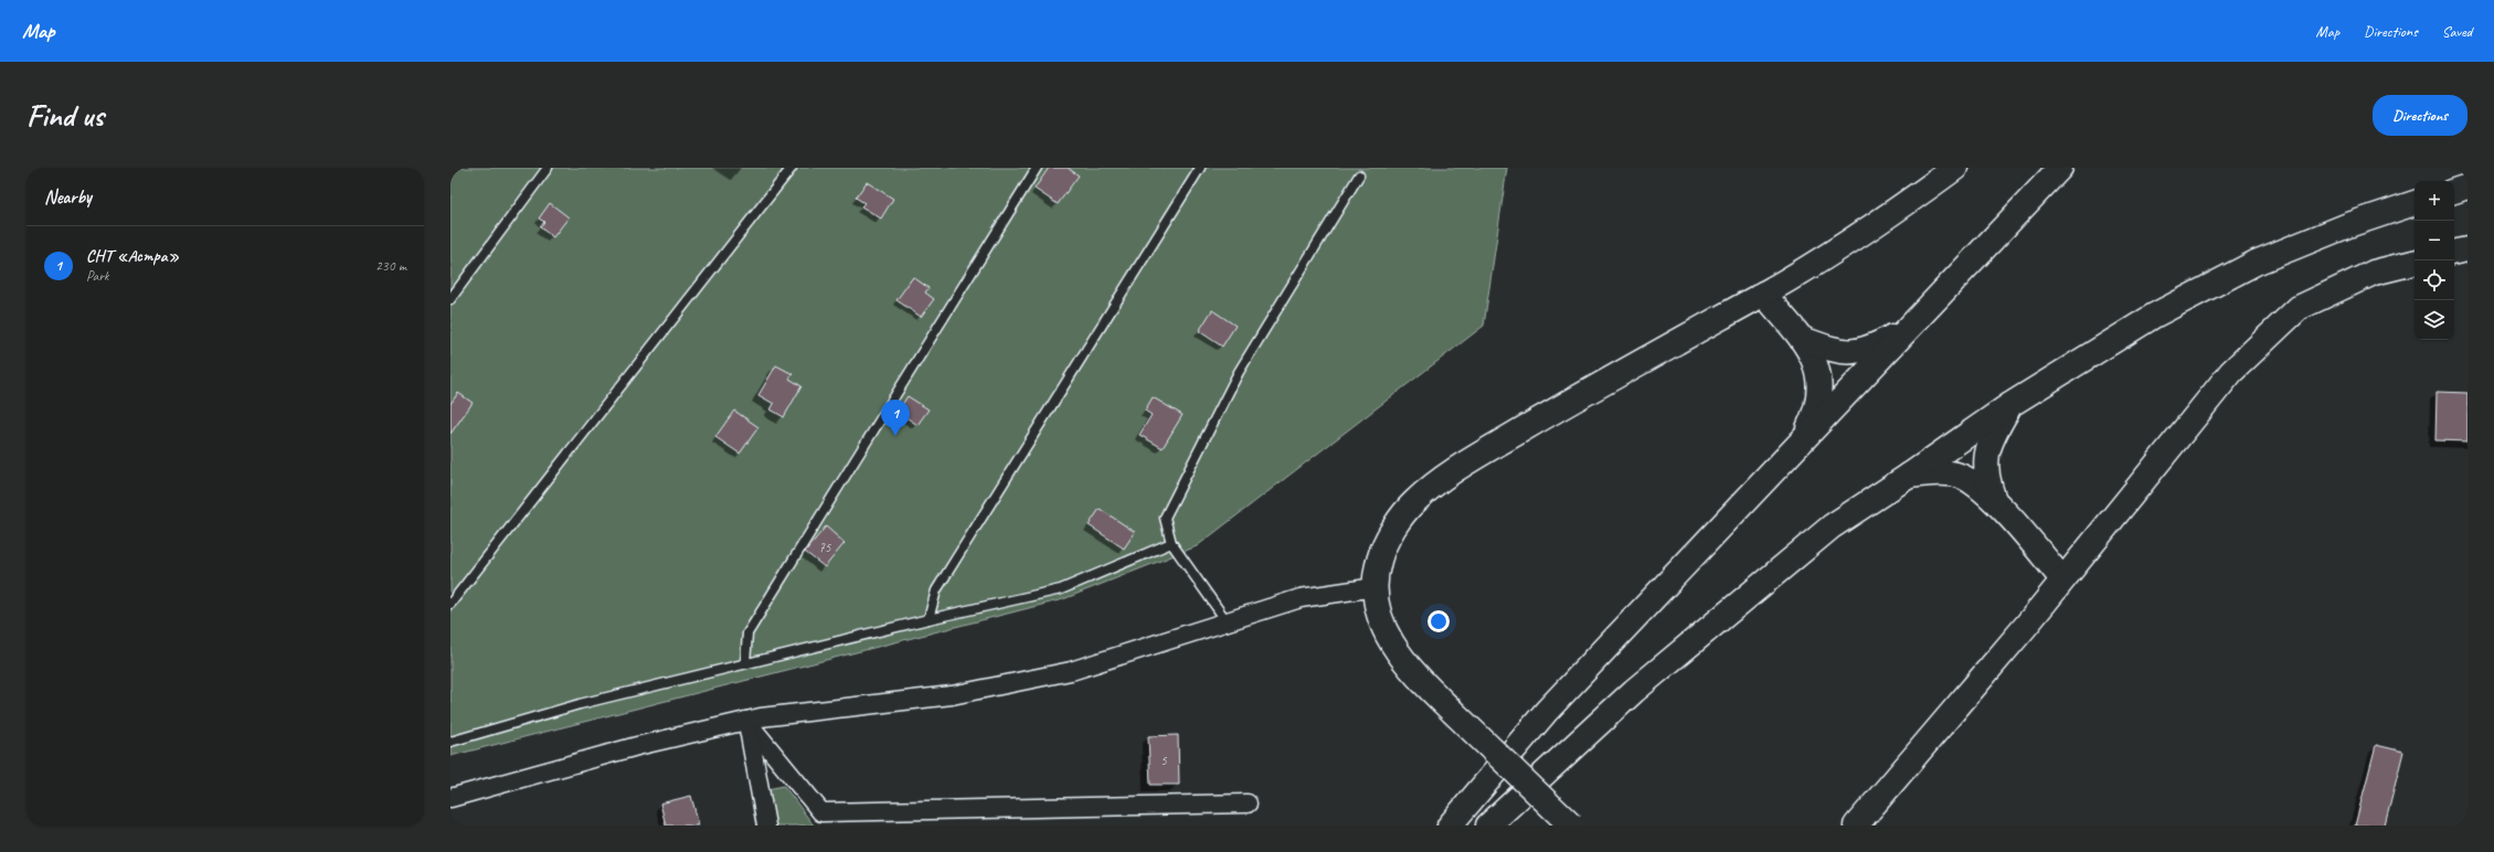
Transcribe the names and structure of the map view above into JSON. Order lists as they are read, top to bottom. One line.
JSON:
{"house_numbers":["75","5"],"page":{"header":"Map","nav":["Map","Directions","Saved"],"buttons":"Directions","title":"Find us","heading":"Nearby","map_buttons":["+","−"],"list":[{"mark":"1","name":"СНТ «Астра»","note":"Park","value":"230 m"}],"pins":"1"}}
